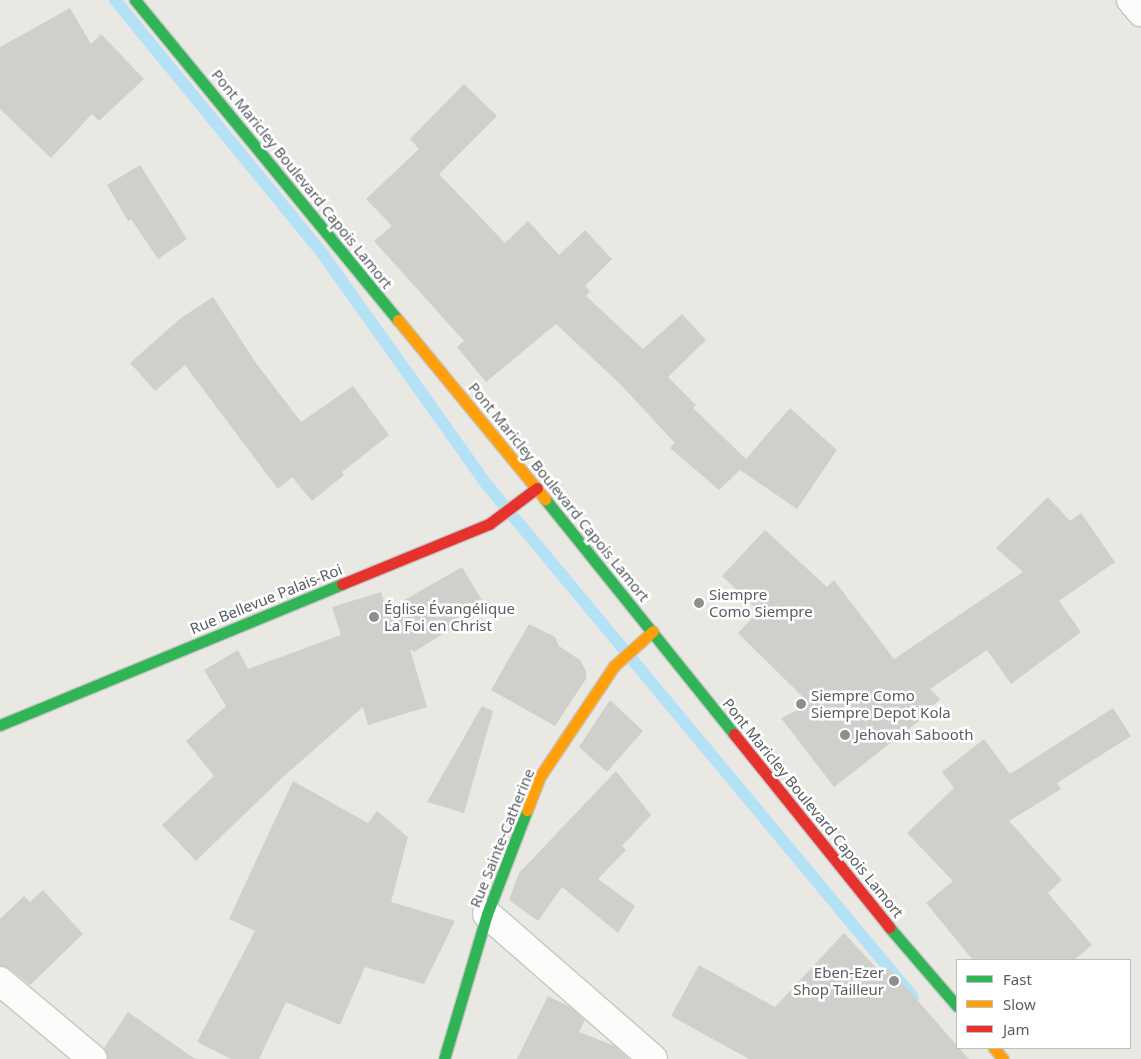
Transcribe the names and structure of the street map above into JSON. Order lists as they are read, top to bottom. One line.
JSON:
{"streets":{"street":["Pont Maricley Boulevard Capois Lamort","Rue Bellevue Palais-Roi","Rue Sainte-Catherine"]},"crossings":[["Pont Maricley Boulevard Capois Lamort","Rue Bellevue Palais-Roi"],["Pont Maricley Boulevard Capois Lamort","Rue Sainte-Catherine"]],"places":["Siempre Como Siempre","Église Évangélique La Foi en Christ","Siempre Como Siempre Depot Kola","Jehovah Sabooth","Eben-Ezer Shop Tailleur"],"legend":["Fast","Slow","Jam"]}
